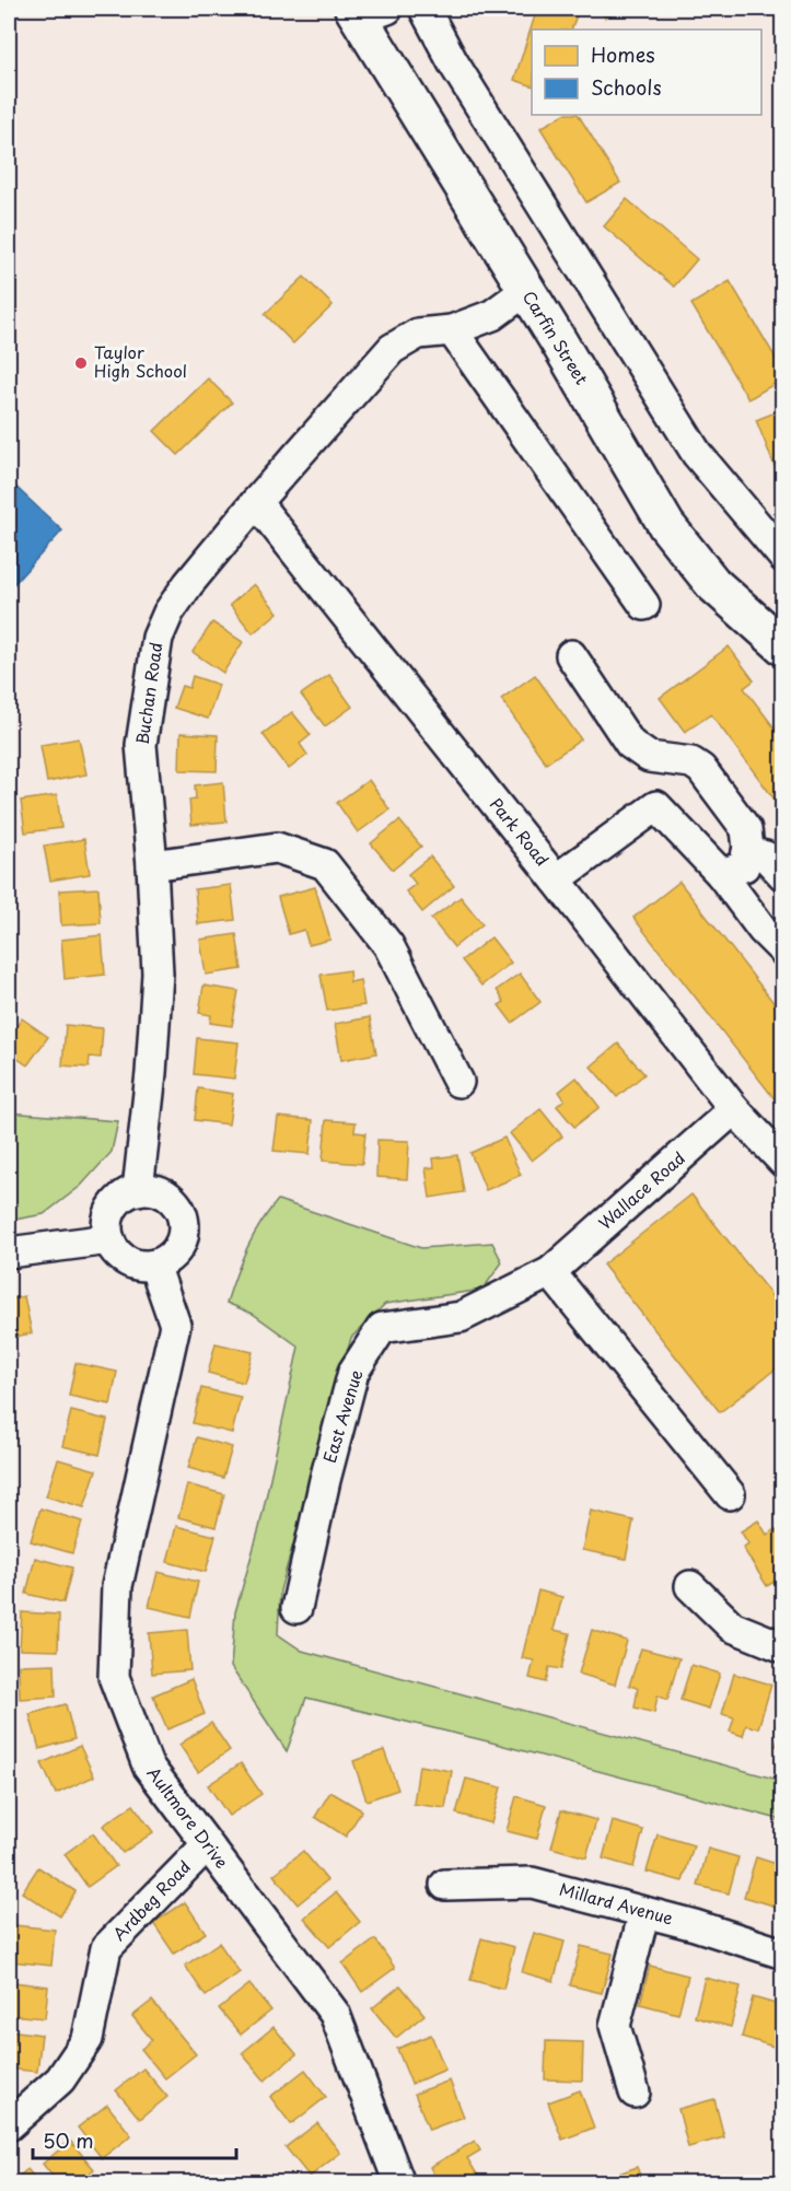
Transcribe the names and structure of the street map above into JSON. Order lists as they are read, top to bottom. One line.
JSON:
{"streets":{"main road":["Carfin Street"],"street":["Buchan Road","Park Road","Wallace Road","East Avenue","Aultmore Drive","Ardbeg Road","Millard Avenue"]},"crossings":[["Carfin Street","Buchan Road"],["Buchan Road","Park Road"],["Buchan Road","Aultmore Drive"],["Park Road","Wallace Road"],["Wallace Road","East Avenue"],["Aultmore Drive","Ardbeg Road"]],"places":["Taylor High School"],"legend":["Homes","Schools"],"scale_bar":"50 m"}
